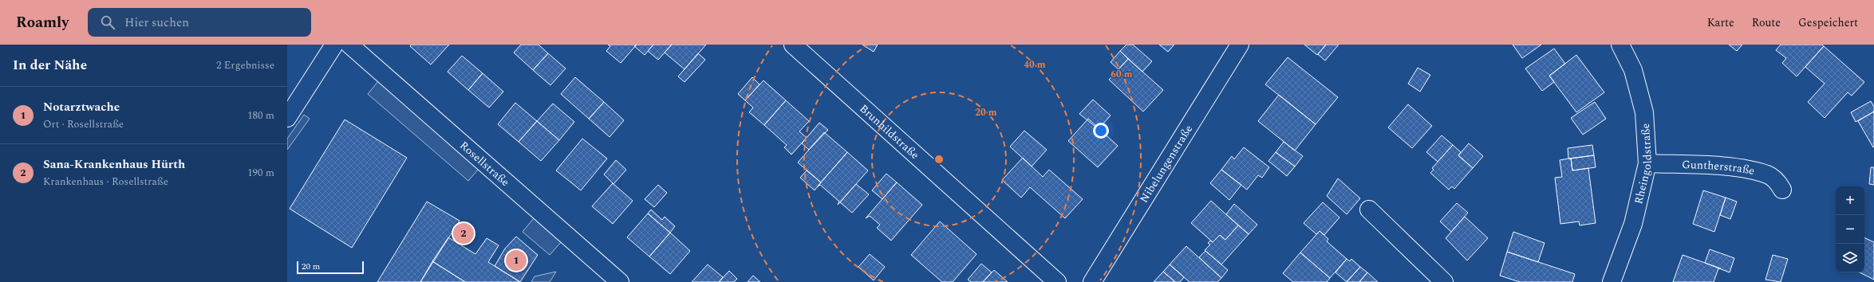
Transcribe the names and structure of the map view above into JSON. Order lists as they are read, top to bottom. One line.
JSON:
{"streets":{"street":["Brunhildstraße","Rosellstraße","Nibelungenstraße","Rheingoldstraße","Guntherstraße"]},"crossings":[["Rheingoldstraße","Guntherstraße"]],"scale_bar":"20 m","page":{"header":"Roamly","search":"Hier suchen","nav":["Karte","Route","Gespeichert"],"heading":["In der Nähe","2 Ergebnisse"],"list":[{"mark":"1","name":"Notarztwache","note":"Ort · Rosellstraße","value":"180 m"},{"mark":"2","name":"Sana-Krankenhaus Hürth","note":"Krankenhaus · Rosellstraße","value":"190 m"}],"map_buttons":["+","−"],"pins":["2","1"],"scale":"20 m"},"rings":["40 m","60 m","20 m"]}
